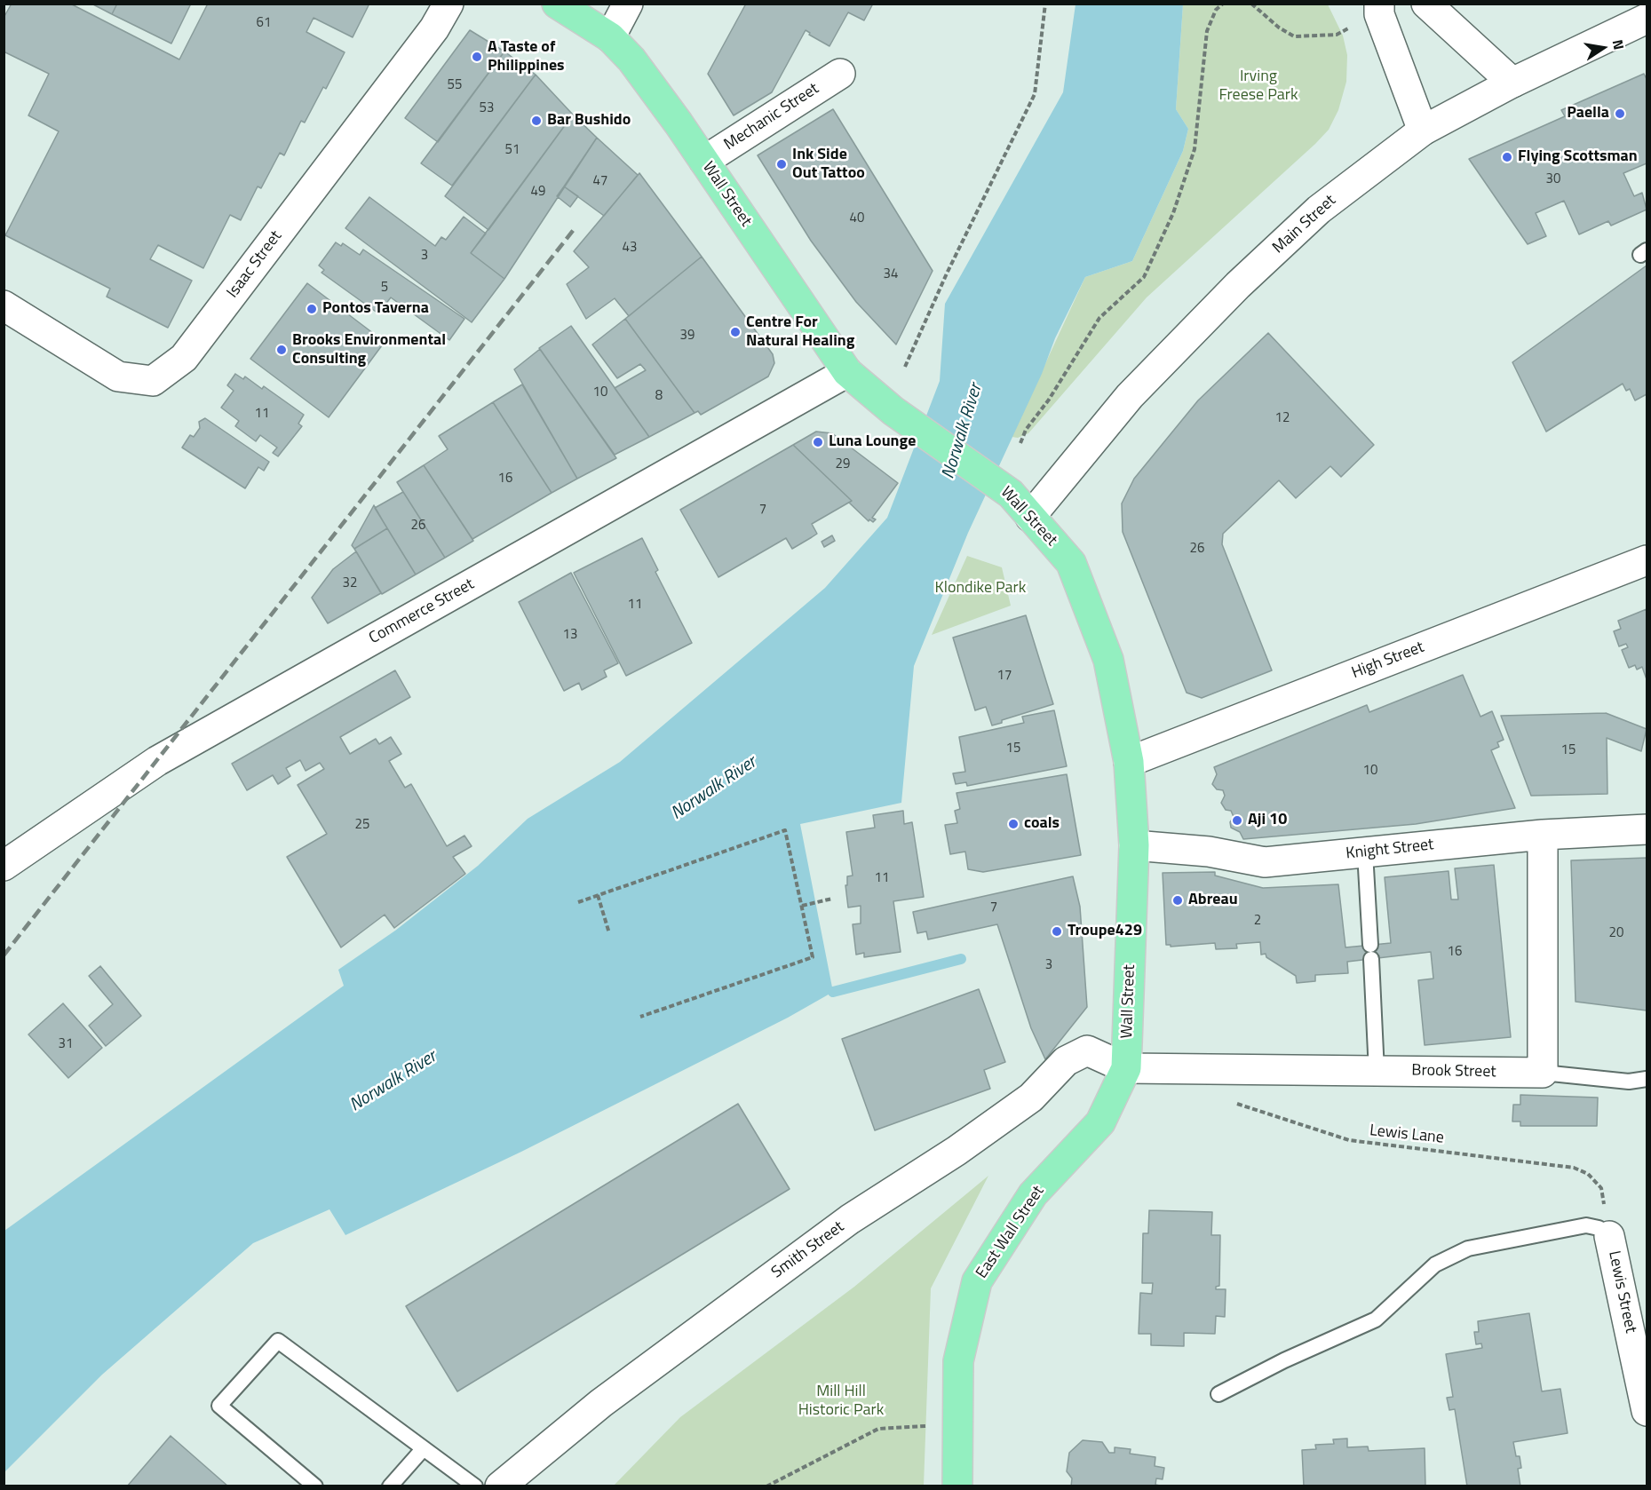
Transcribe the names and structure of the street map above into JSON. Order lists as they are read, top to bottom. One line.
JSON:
{"streets":{"main road":["Wall Street","East Wall Street"],"street":["Mechanic Street","Main Street","Isaac Street","Commerce Street","High Street","Knight Street","Brook Street","Smith Street","Lewis Street"],"path":["Lewis Lane"]},"crossings":[["Mechanic Street","Wall Street"],["Wall Street","Main Street"],["Wall Street","Commerce Street"],["Wall Street","High Street"],["Wall Street","Knight Street"],["Wall Street","Brook Street"],["Wall Street","East Wall Street"],["Wall Street","Smith Street"],["Brook Street","East Wall Street"],["Brook Street","Smith Street"],["Lewis Lane","Lewis Street"],["East Wall Street","Smith Street"]],"water":["Norwalk River"],"parks":["Irving Freese Park","Klondike Park","Mill Hill Historic Park"],"places":["A Taste of Philippines","Paella","Bar Bushido","Flying Scottsman","Ink Side Out Tattoo","Pontos Taverna","Centre For Natural Healing","Brooks Environmental Consulting","Luna Lounge","Aji 10","coals","Abreau","Troupe429"],"house_numbers":["61","55","53","51","30","47","49","40","43","3","34","5","39","10","8","11","12","29","16","7","26","26","32","11","13","17","15","15","10","25","11","7","2","20","16","3","31"],"north":"right"}
